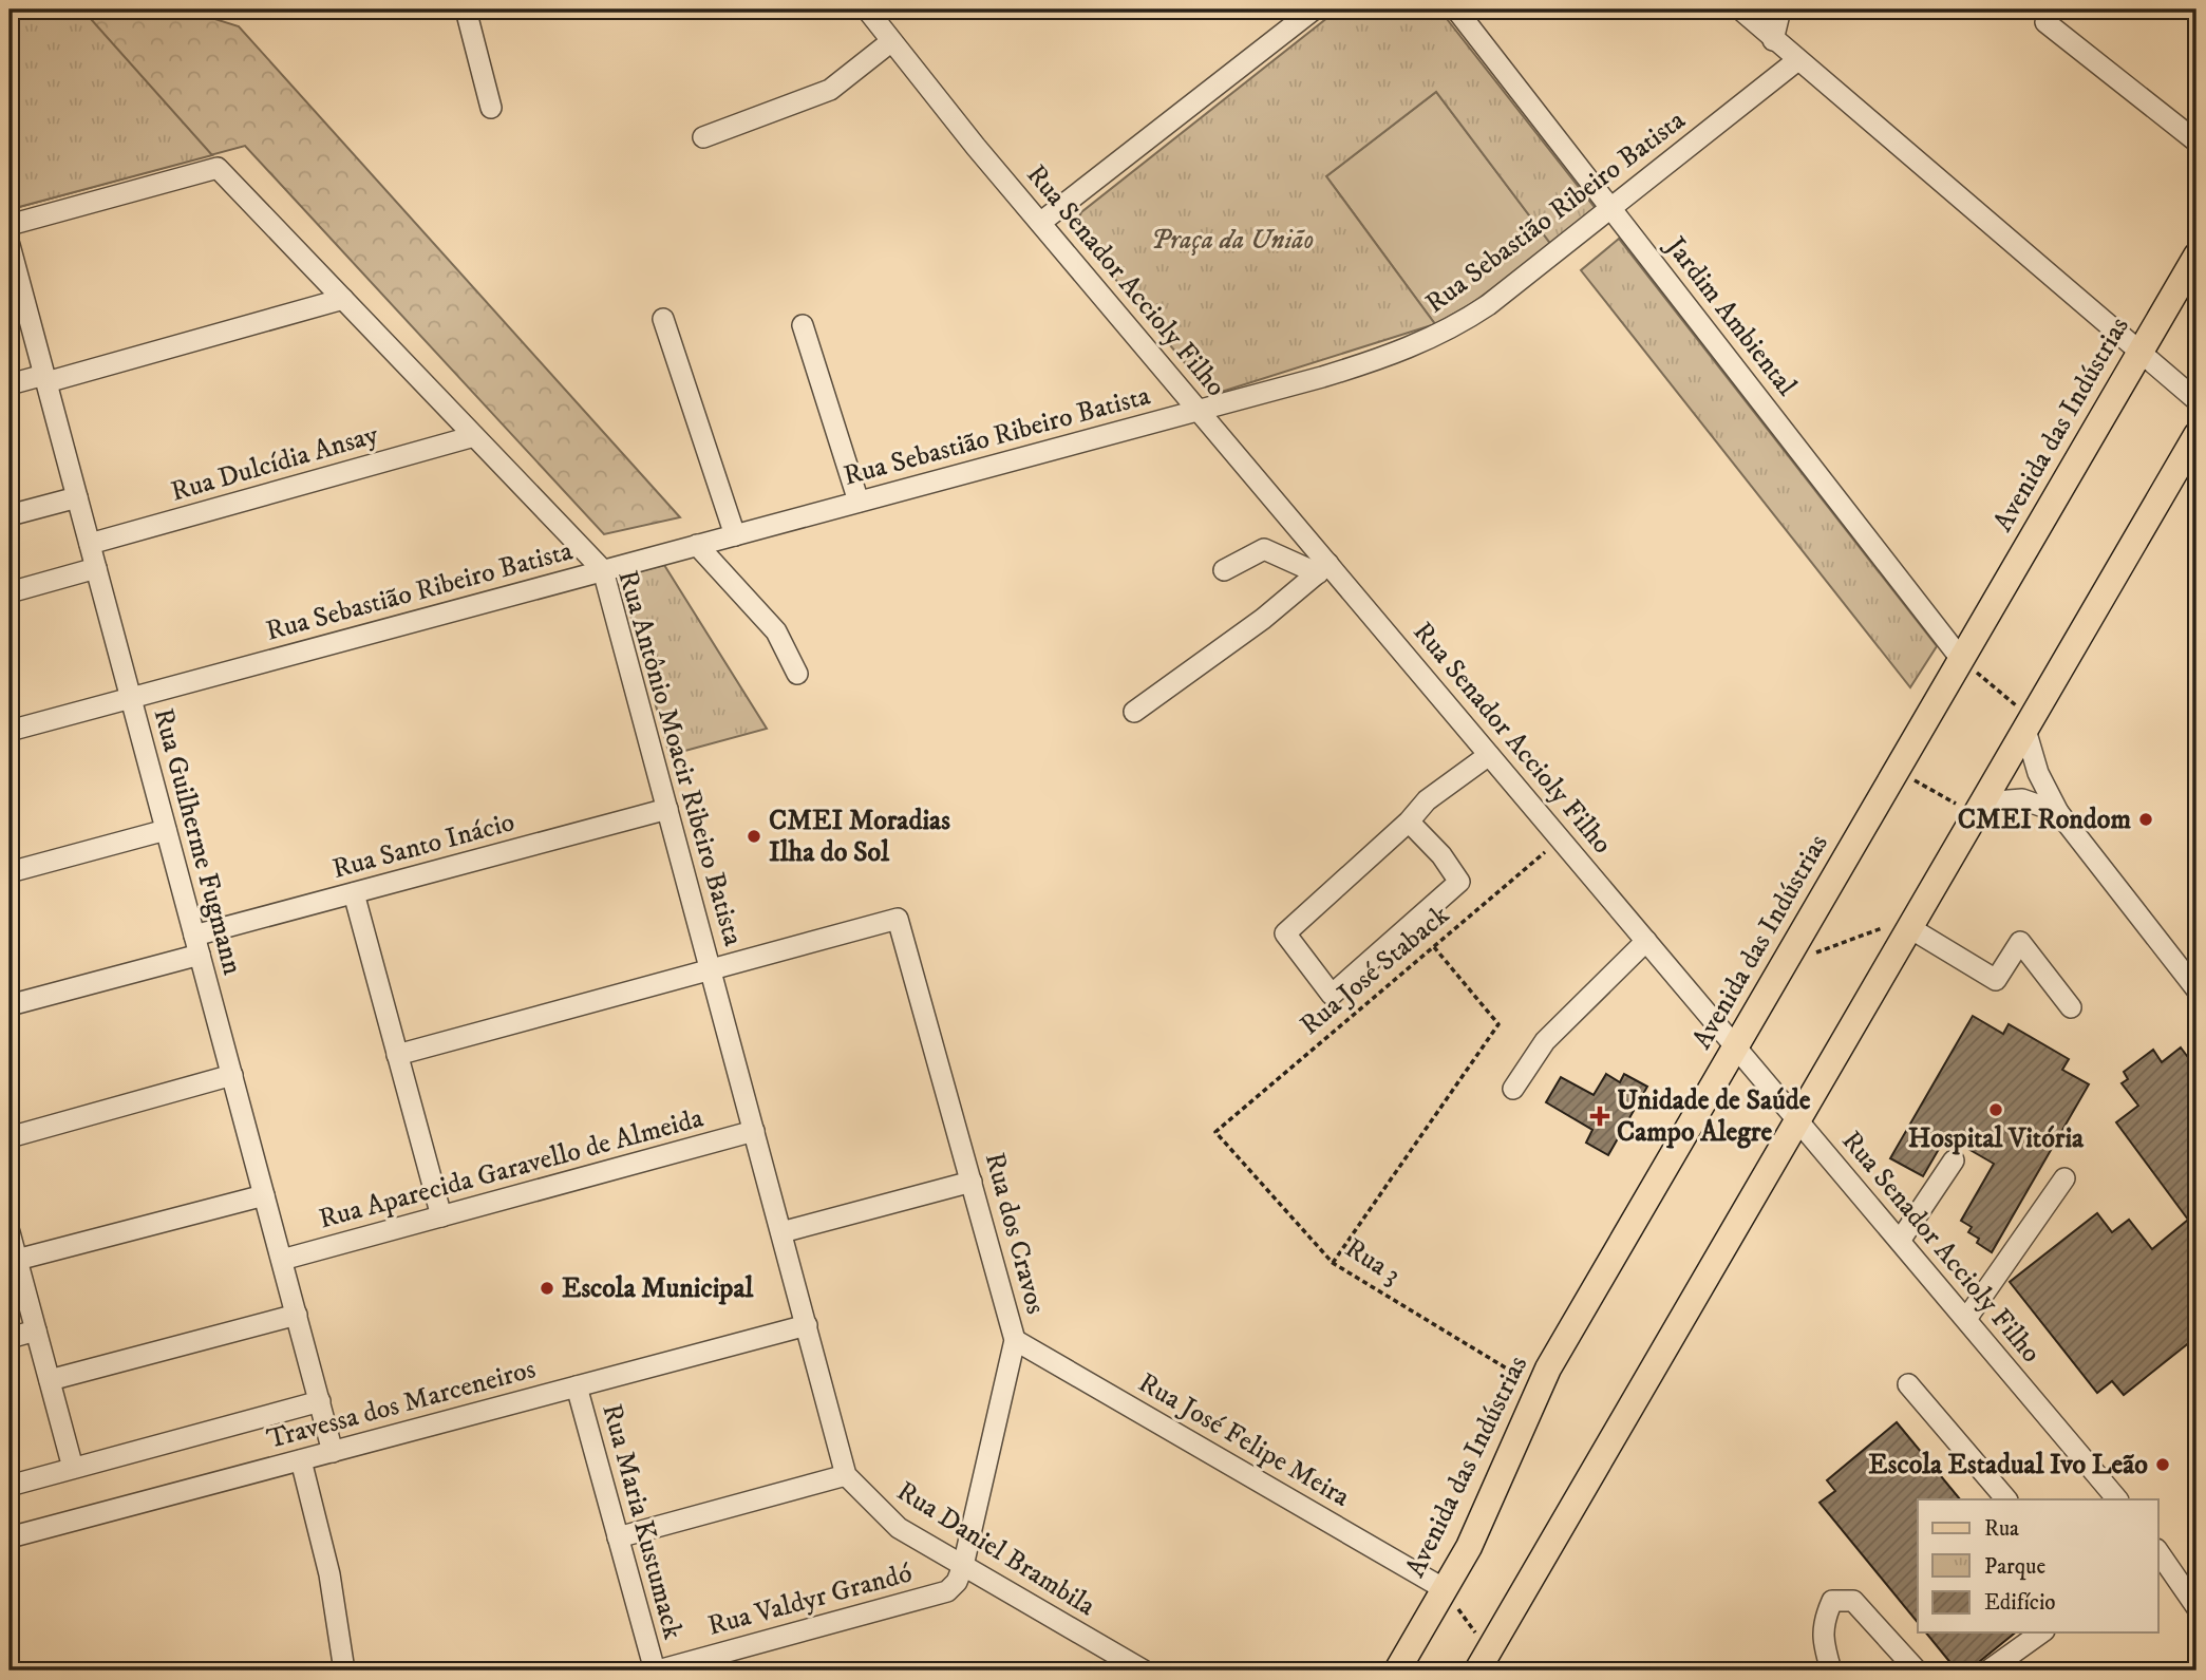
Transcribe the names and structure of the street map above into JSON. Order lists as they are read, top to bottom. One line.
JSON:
{"streets":{"main road":["Avenida das Indústrias"],"street":["Rua Sebastião Ribeiro Batista","Rua Senador Accioly Filho","Jardim Ambiental","Rua Dulcídia Ansay","Rua Antônio Moacir Ribeiro Batista","Rua Guilherme Fugmann","Rua Santo Inácio","Rua Aparecida Garavello de Almeida","Rua dos Cravos","Travessa dos Marceneiros","Rua José Felipe Meira","Rua Maria Kustumack","Rua Daniel Brambila","Rua Valdyr Grandó"],"path":["Rua José Staback","Rua 3"]},"crossings":[["Rua Sebastião Ribeiro Batista","Rua Senador Accioly Filho"],["Rua Sebastião Ribeiro Batista","Jardim Ambiental"],["Rua Sebastião Ribeiro Batista","Rua Antônio Moacir Ribeiro Batista"],["Rua Sebastião Ribeiro Batista","Rua Guilherme Fugmann"],["Rua Senador Accioly Filho","Avenida das Indústrias"],["Rua Senador Accioly Filho","Rua José Staback"],["Jardim Ambiental","Avenida das Indústrias"],["Avenida das Indústrias","Rua 3"],["Avenida das Indústrias","Rua José Felipe Meira"],["Rua Dulcídia Ansay","Rua Antônio Moacir Ribeiro Batista"],["Rua Dulcídia Ansay","Rua Guilherme Fugmann"],["Rua Antônio Moacir Ribeiro Batista","Rua Santo Inácio"],["Rua Antônio Moacir Ribeiro Batista","Rua Aparecida Garavello de Almeida"],["Rua Antônio Moacir Ribeiro Batista","Rua dos Cravos"],["Rua Antônio Moacir Ribeiro Batista","Travessa dos Marceneiros"],["Rua Guilherme Fugmann","Rua Santo Inácio"],["Rua Guilherme Fugmann","Rua Aparecida Garavello de Almeida"],["Rua Guilherme Fugmann","Travessa dos Marceneiros"],["Rua José Staback","Rua 3"],["Rua dos Cravos","Rua José Felipe Meira"],["Rua dos Cravos","Rua Daniel Brambila"],["Rua dos Cravos","Rua Valdyr Grandó"],["Travessa dos Marceneiros","Rua Maria Kustumack"],["Rua Maria Kustumack","Rua Valdyr Grandó"],["Rua Daniel Brambila","Rua Valdyr Grandó"]],"parks":["Praça da União"],"places":{"other":["CMEI Rondom","CMEI Moradias Ilha do Sol","Hospital Vitória","Escola Municipal","Escola Estadual Ivo Leão"],"health":["Unidade de Saúde Campo Alegre"]},"legend":["Rua","Parque","Edifício"]}
